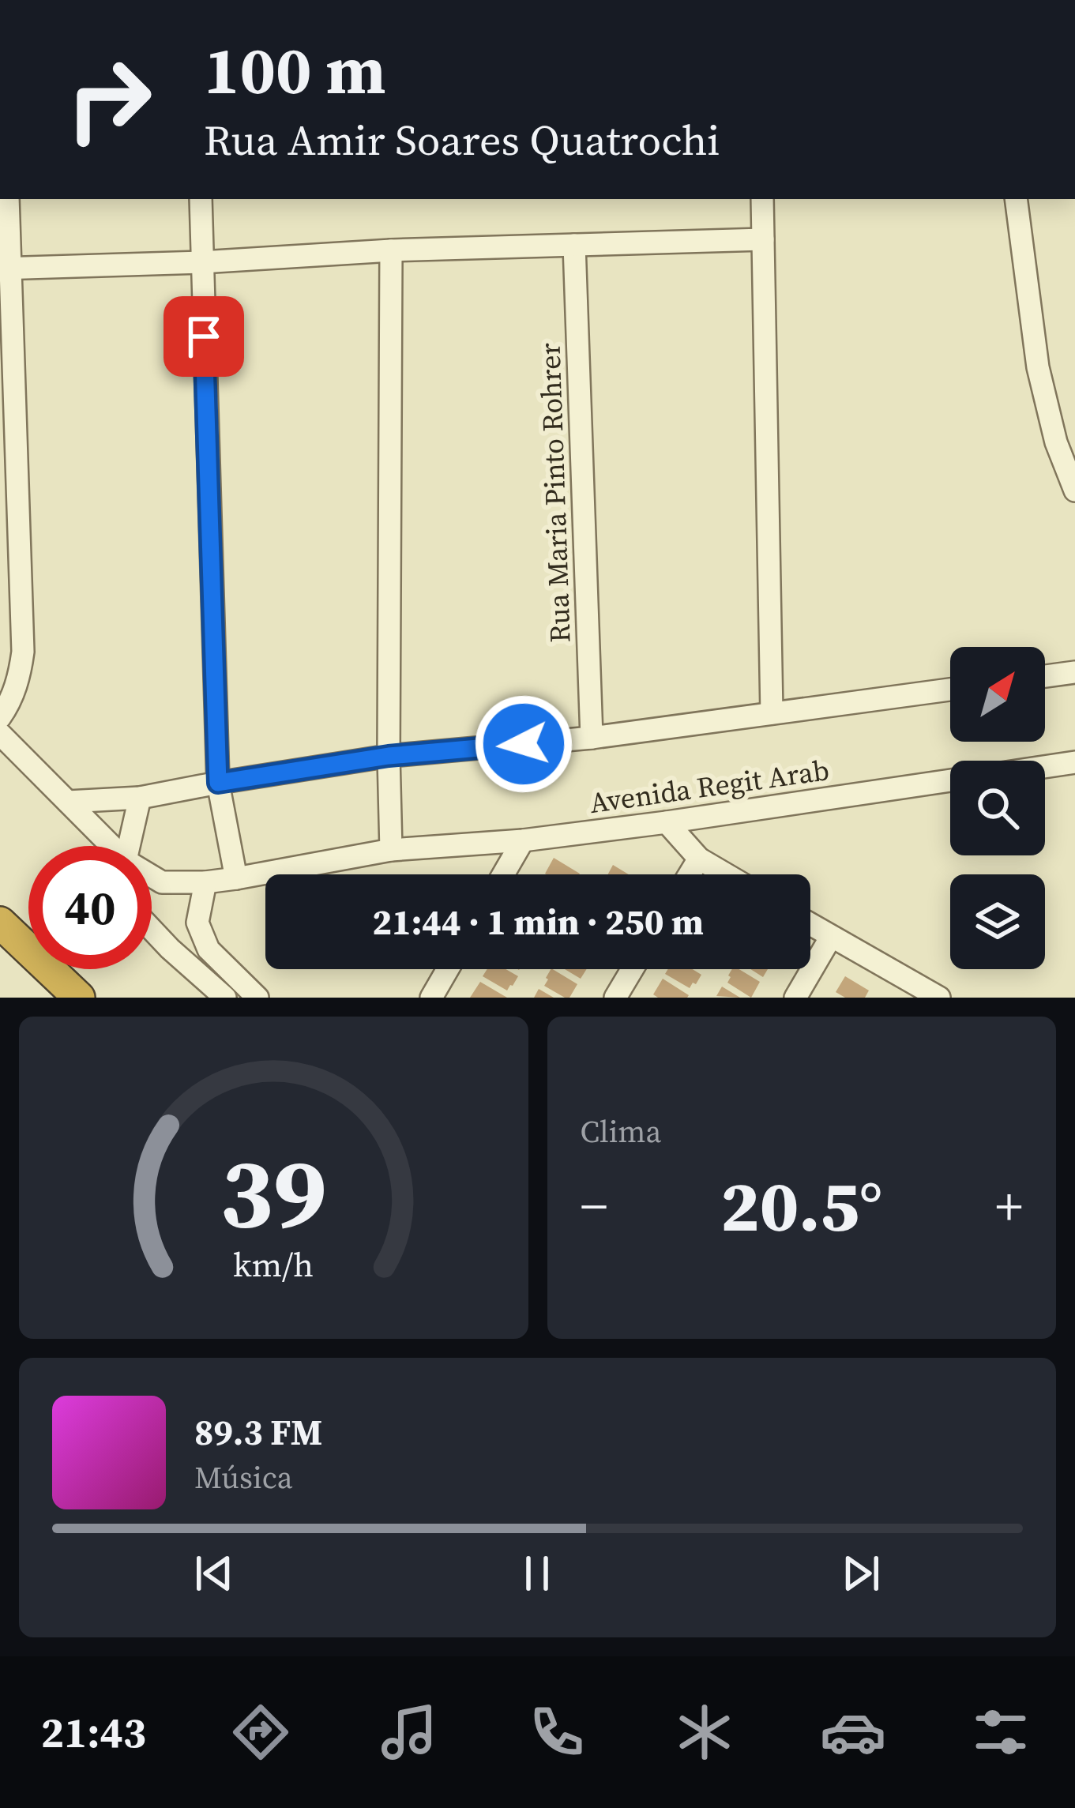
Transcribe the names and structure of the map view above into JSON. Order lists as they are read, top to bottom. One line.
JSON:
{"streets":{"street":["Rua Maria Pinto Rohrer","Avenida Regit Arab"]},"north":"top right","page":{"turn":["100 m","Rua Amir Soares Quatrochi"],"limit":"40","trip":"21:44 · 1 min · 250 m","tile":"Clima","heat":["−","20.5°","+"],"song":["89.3 FM","Música"],"tabs":"21:43","gauge":["39","km/h"]}}
